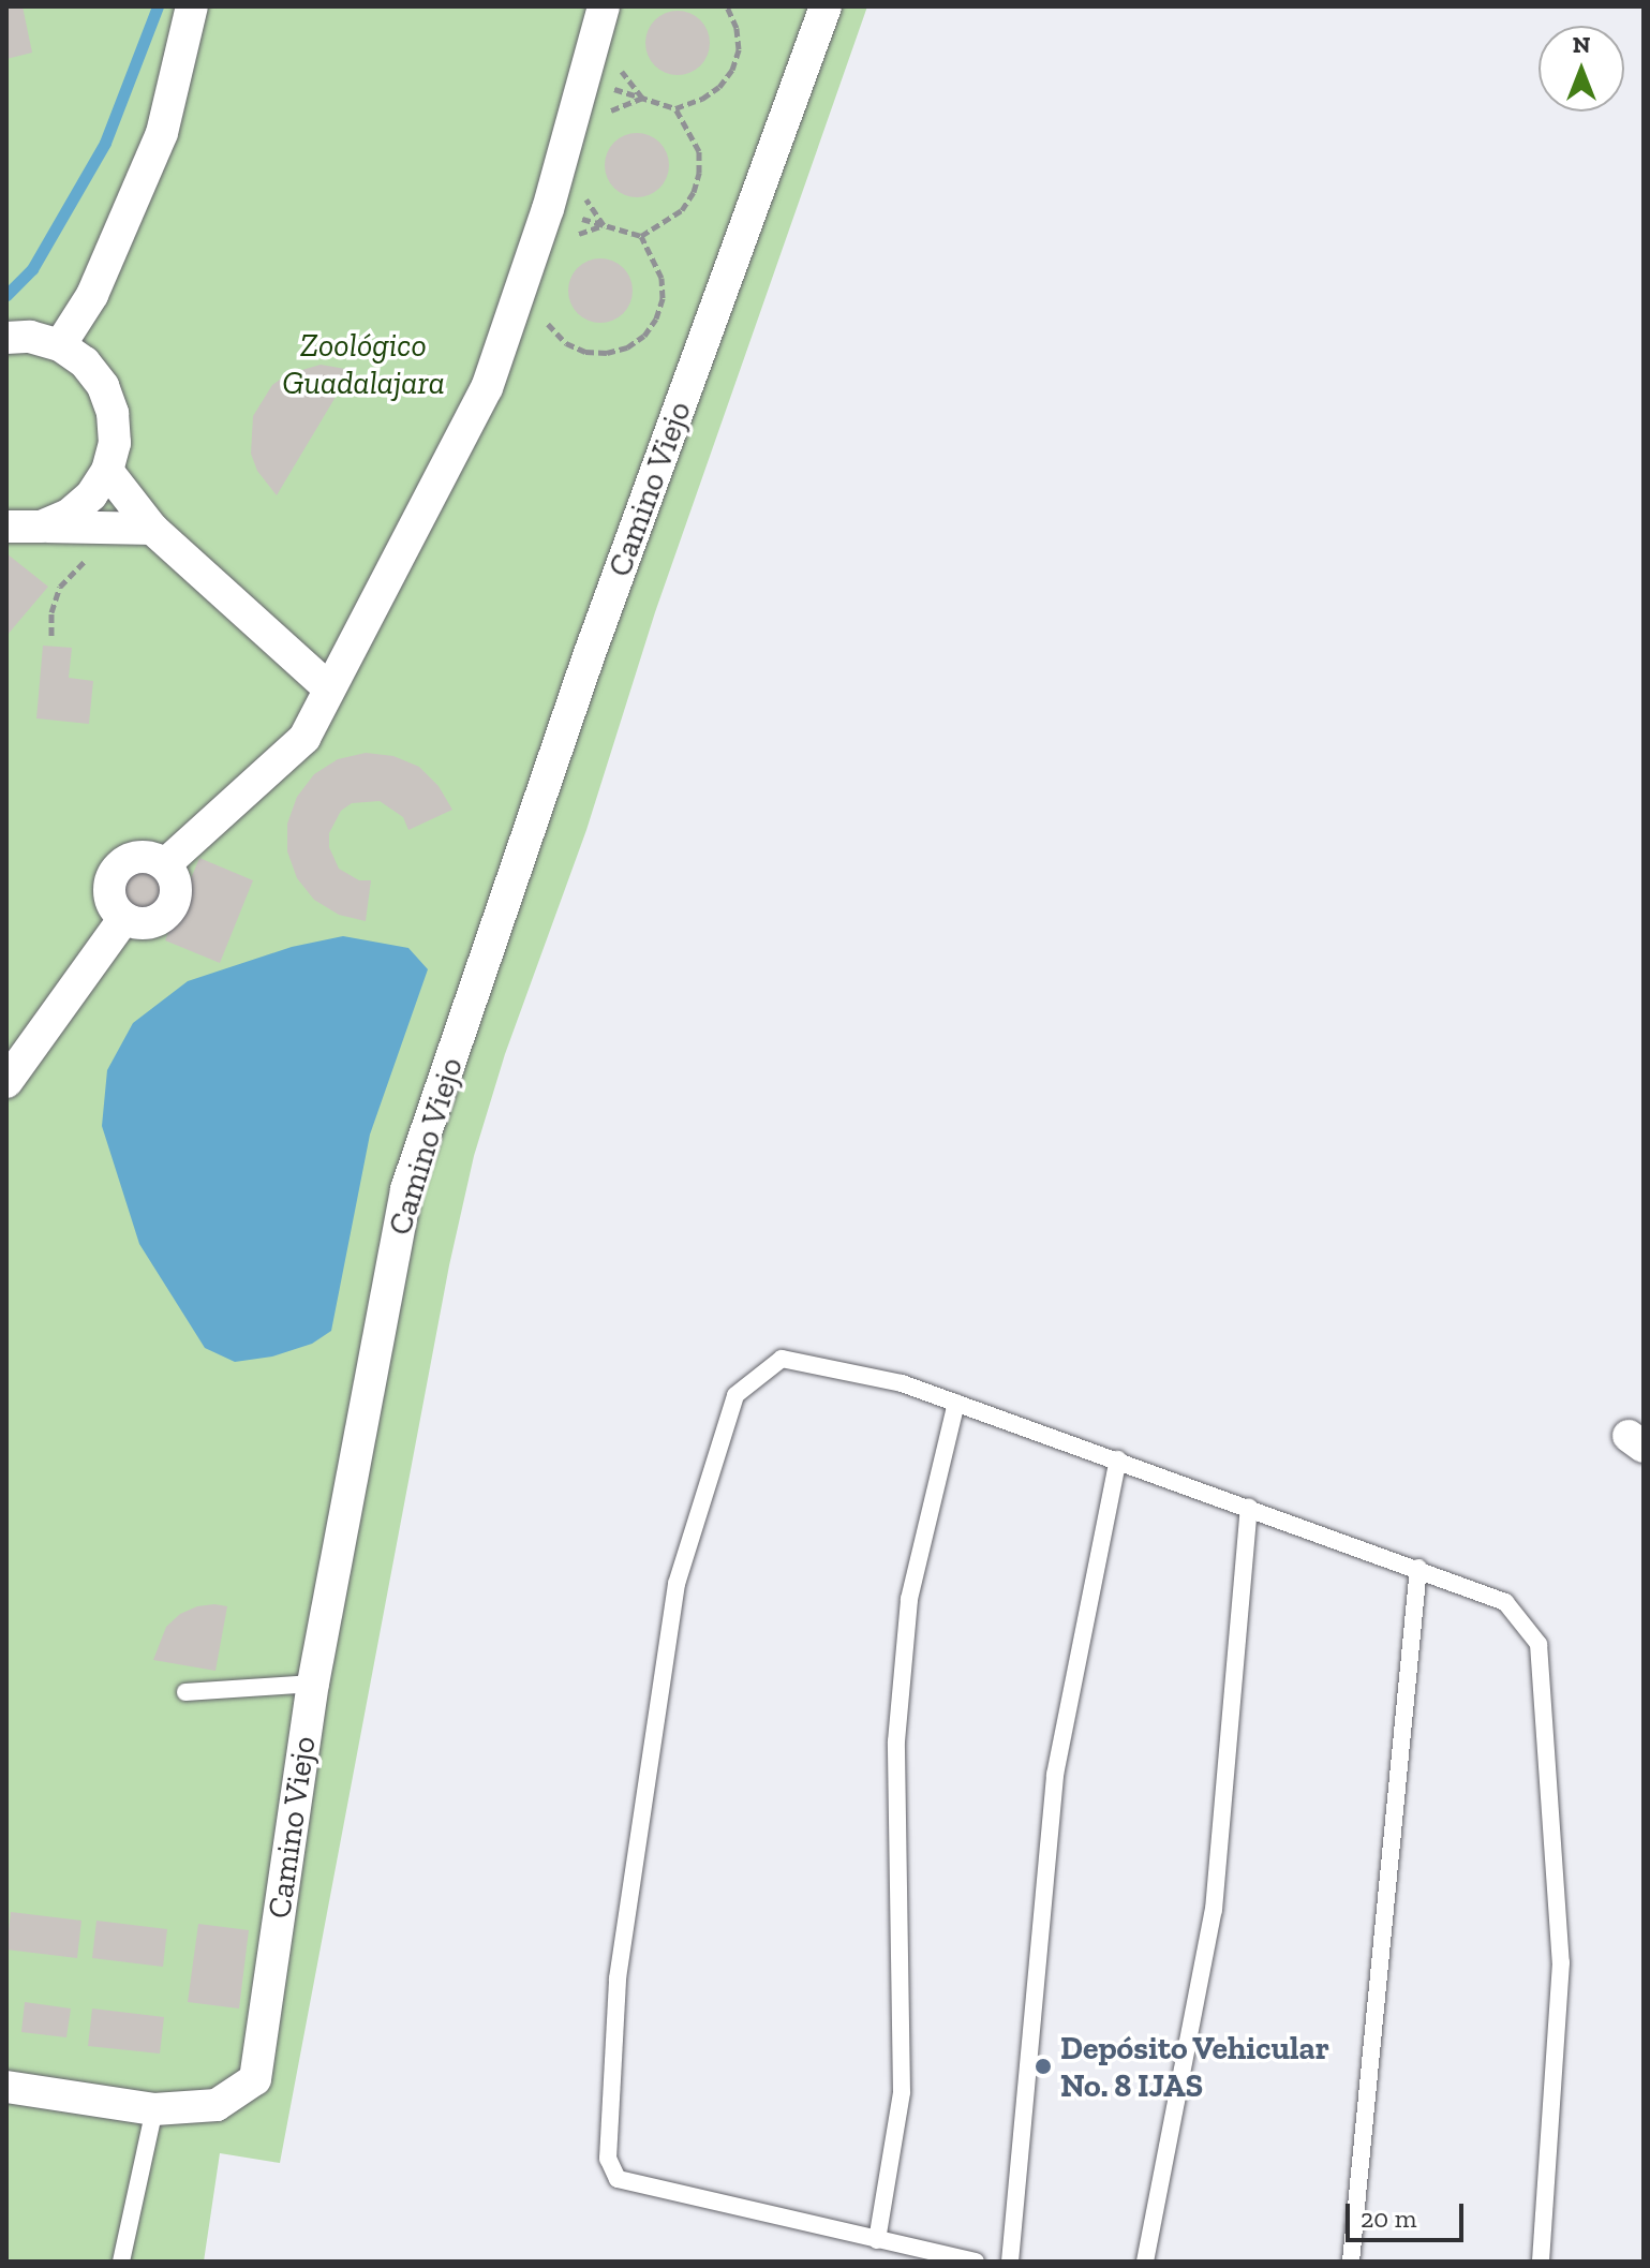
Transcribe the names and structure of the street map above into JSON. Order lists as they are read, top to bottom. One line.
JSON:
{"streets":{"street":["Camino Viejo"]},"parks":["Zoológico Guadalajara"],"places":["Depósito Vehicular No. 8 IJAS"],"scale_bar":"20 m","north":"top"}
